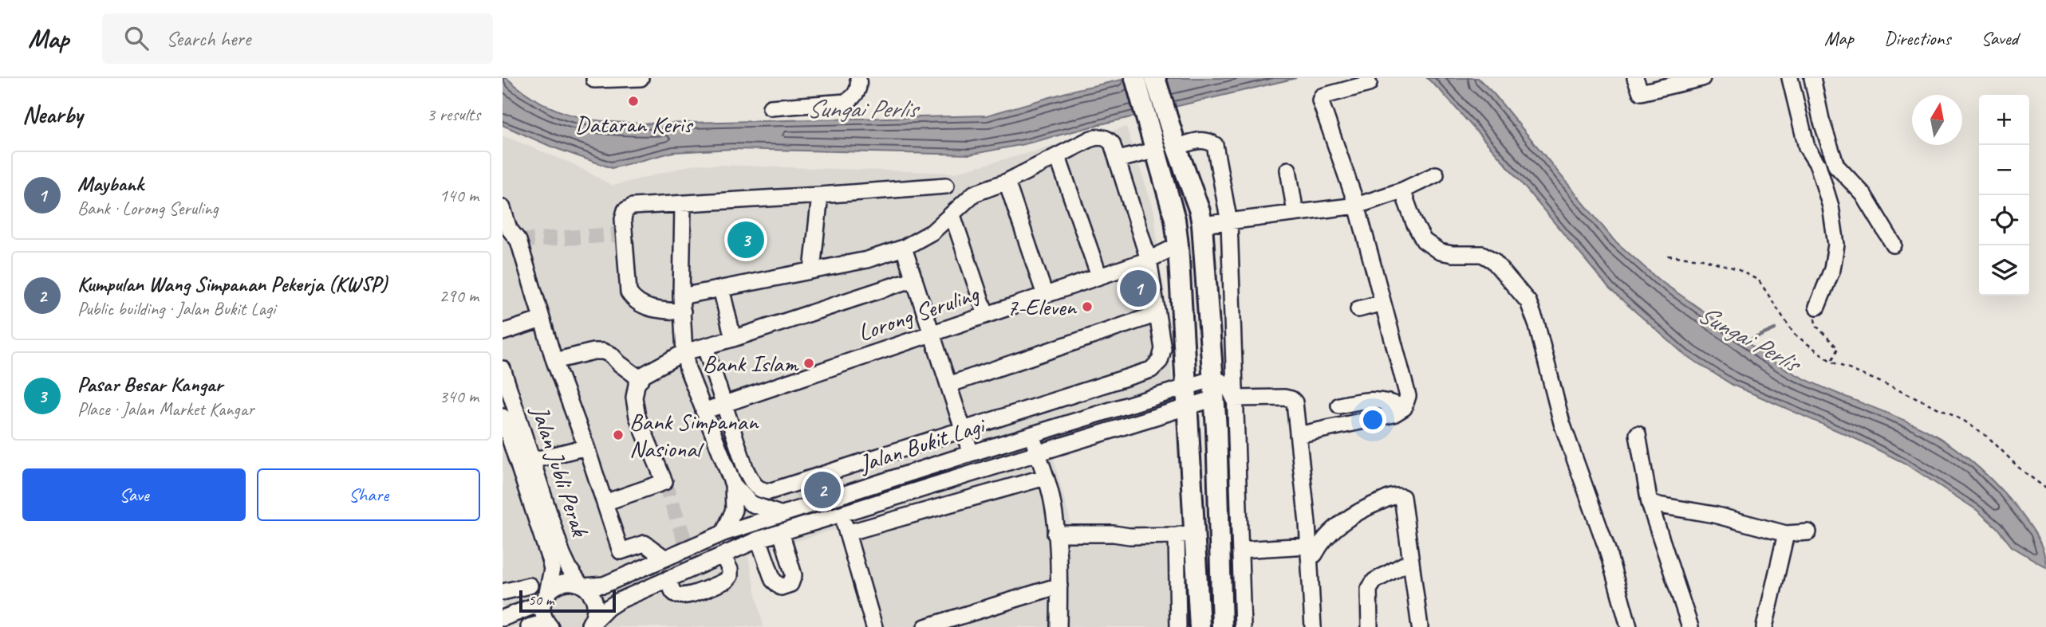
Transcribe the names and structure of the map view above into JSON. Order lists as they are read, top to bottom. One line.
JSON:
{"streets":{"street":["Lorong Seruling","Jalan Bukit Lagi","Jalan Jubli Perak"]},"crossings":[["Jalan Bukit Lagi","Jalan Jubli Perak"]],"water":["Sungai Perlis"],"places":["Dataran Keris","7-Eleven","Bank Islam","Bank Simpanan Nasional"],"scale_bar":"50 m","north":"top","page":{"header":"Map","search":"Search here","nav":["Map","Directions","Saved"],"heading":["Nearby","3 results"],"map_buttons":["+","−"],"list":[{"mark":"1","name":"Maybank","note":"Bank · Lorong Seruling","value":"140 m"},{"mark":"2","name":"Kumpulan Wang Simpanan Pekerja (KWSP)","note":"Public building · Jalan Bukit Lagi","value":"290 m"},{"mark":"3","name":"Pasar Besar Kangar","note":"Place · Jalan Market Kangar","value":"340 m"}],"pins":["3","1","2"],"buttons":["Save","Share"],"scale":"50 m"}}
